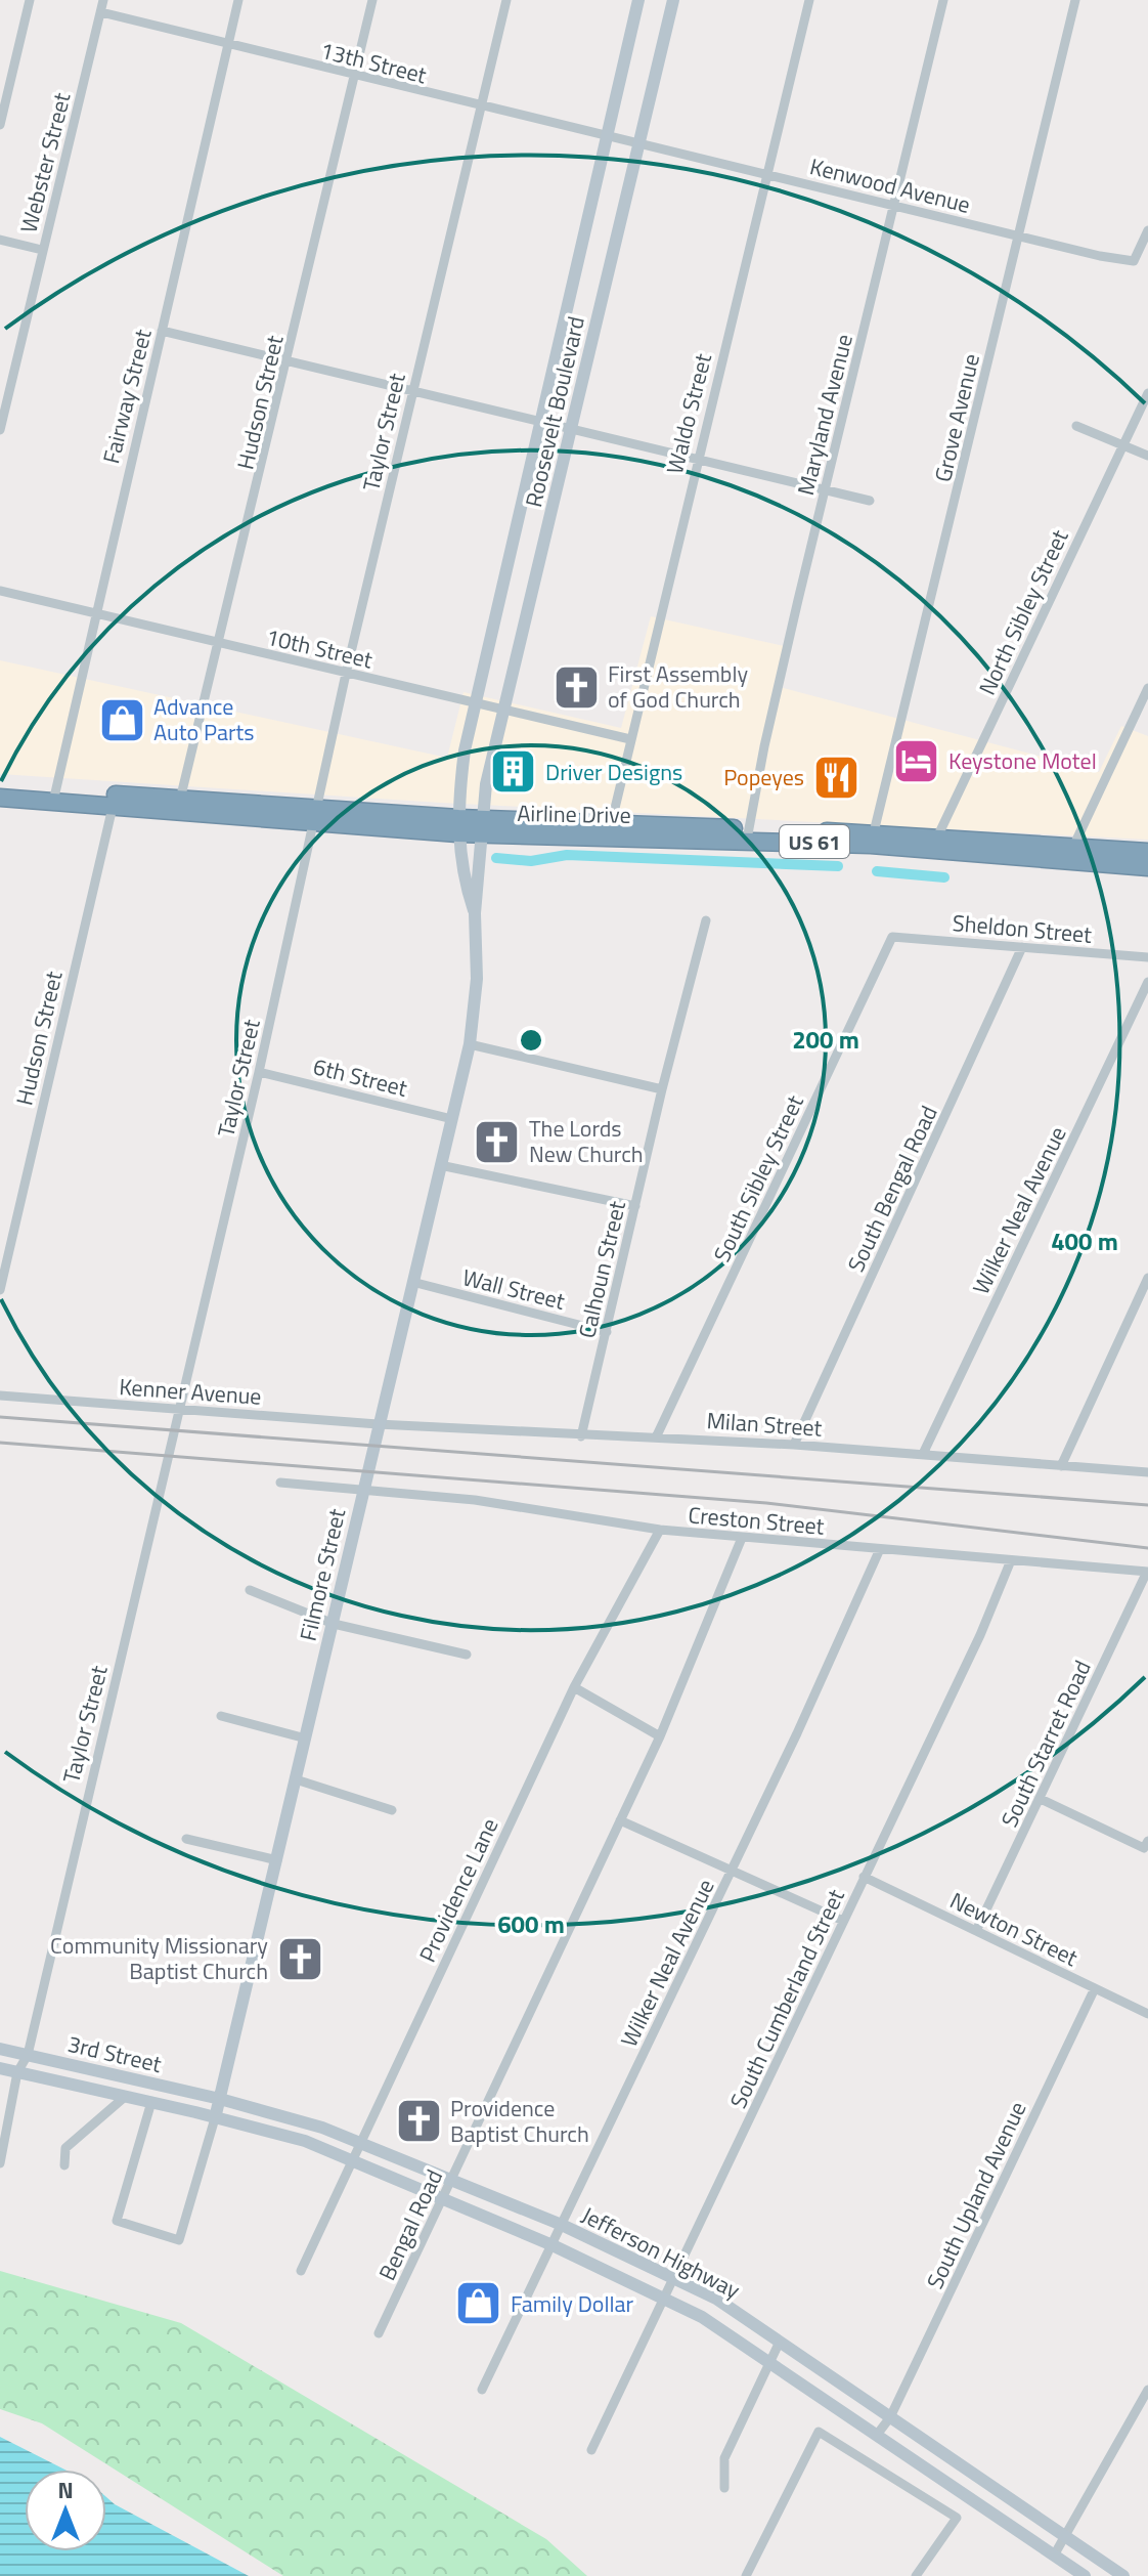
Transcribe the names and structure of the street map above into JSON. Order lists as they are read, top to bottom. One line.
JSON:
{"streets":{"highway":["Airline Drive","US 61"],"street":["13th Street","Webster Street","Kenwood Avenue","Fairway Street","Hudson Street","Roosevelt Boulevard","Waldo Street","Maryland Avenue","Grove Avenue","Taylor Street","North Sibley Street","10th Street","Sheldon Street","6th Street","South Sibley Street","South Bengal Road","Wilker Neal Avenue","Calhoun Street","Wall Street","Kenner Avenue","Milan Street","Creston Street","Filmore Street","South Starret Road","Providence Lane","Newton Street","South Cumberland Street","3rd Street","South Upland Avenue","Bengal Road","Jefferson Highway"]},"crossings":[["13th Street","Webster Street"],["13th Street","Kenwood Avenue"],["13th Street","Fairway Street"],["13th Street","Hudson Street"],["13th Street","Roosevelt Boulevard"],["13th Street","Taylor Street"],["Kenwood Avenue","Roosevelt Boulevard"],["Kenwood Avenue","Waldo Street"],["Kenwood Avenue","Maryland Avenue"],["Kenwood Avenue","Grove Avenue"],["Fairway Street","10th Street"],["Fairway Street","Airline Drive"],["Hudson Street","10th Street"],["Hudson Street","Airline Drive"],["Roosevelt Boulevard","10th Street"],["Roosevelt Boulevard","Airline Drive"],["Roosevelt Boulevard","Filmore Street"],["Waldo Street","10th Street"],["Waldo Street","Airline Drive"],["Maryland Avenue","Airline Drive"],["Grove Avenue","Airline Drive"],["Taylor Street","10th Street"],["Taylor Street","Airline Drive"],["Taylor Street","6th Street"],["Taylor Street","Kenner Avenue"],["Taylor Street","3rd Street"],["North Sibley Street","Airline Drive"],["Airline Drive","Filmore Street"],["Sheldon Street","South Sibley Street"],["Sheldon Street","South Bengal Road"],["6th Street","Filmore Street"],["South Sibley Street","Milan Street"],["South Bengal Road","Milan Street"],["Wilker Neal Avenue","Milan Street"],["Wilker Neal Avenue","Creston Street"],["Wilker Neal Avenue","Jefferson Highway"],["Calhoun Street","Wall Street"],["Calhoun Street","Milan Street"],["Wall Street","Filmore Street"],["Kenner Avenue","Milan Street"],["Kenner Avenue","Filmore Street"],["Milan Street","Filmore Street"],["Creston Street","Filmore Street"],["Creston Street","South Starret Road"],["Creston Street","Providence Lane"],["Creston Street","South Cumberland Street"],["Filmore Street","3rd Street"],["Filmore Street","Jefferson Highway"],["South Starret Road","Newton Street"],["Providence Lane","Jefferson Highway"],["Newton Street","South Cumberland Street"],["Newton Street","South Upland Avenue"],["South Cumberland Street","Jefferson Highway"],["3rd Street","Jefferson Highway"],["South Upland Avenue","Jefferson Highway"],["Bengal Road","Jefferson Highway"]],"places":{"church":["First Assembly of God Church","The Lords New Church","Community Missionary Baptist Church","Providence Baptist Church"],"shop":["Advance Auto Parts","Family Dollar"],"hotel":["Keystone Motel"],"building":["Driver Designs"],"restaurant":["Popeyes"]},"north":"top","rings":["200 m","400 m","600 m"]}
